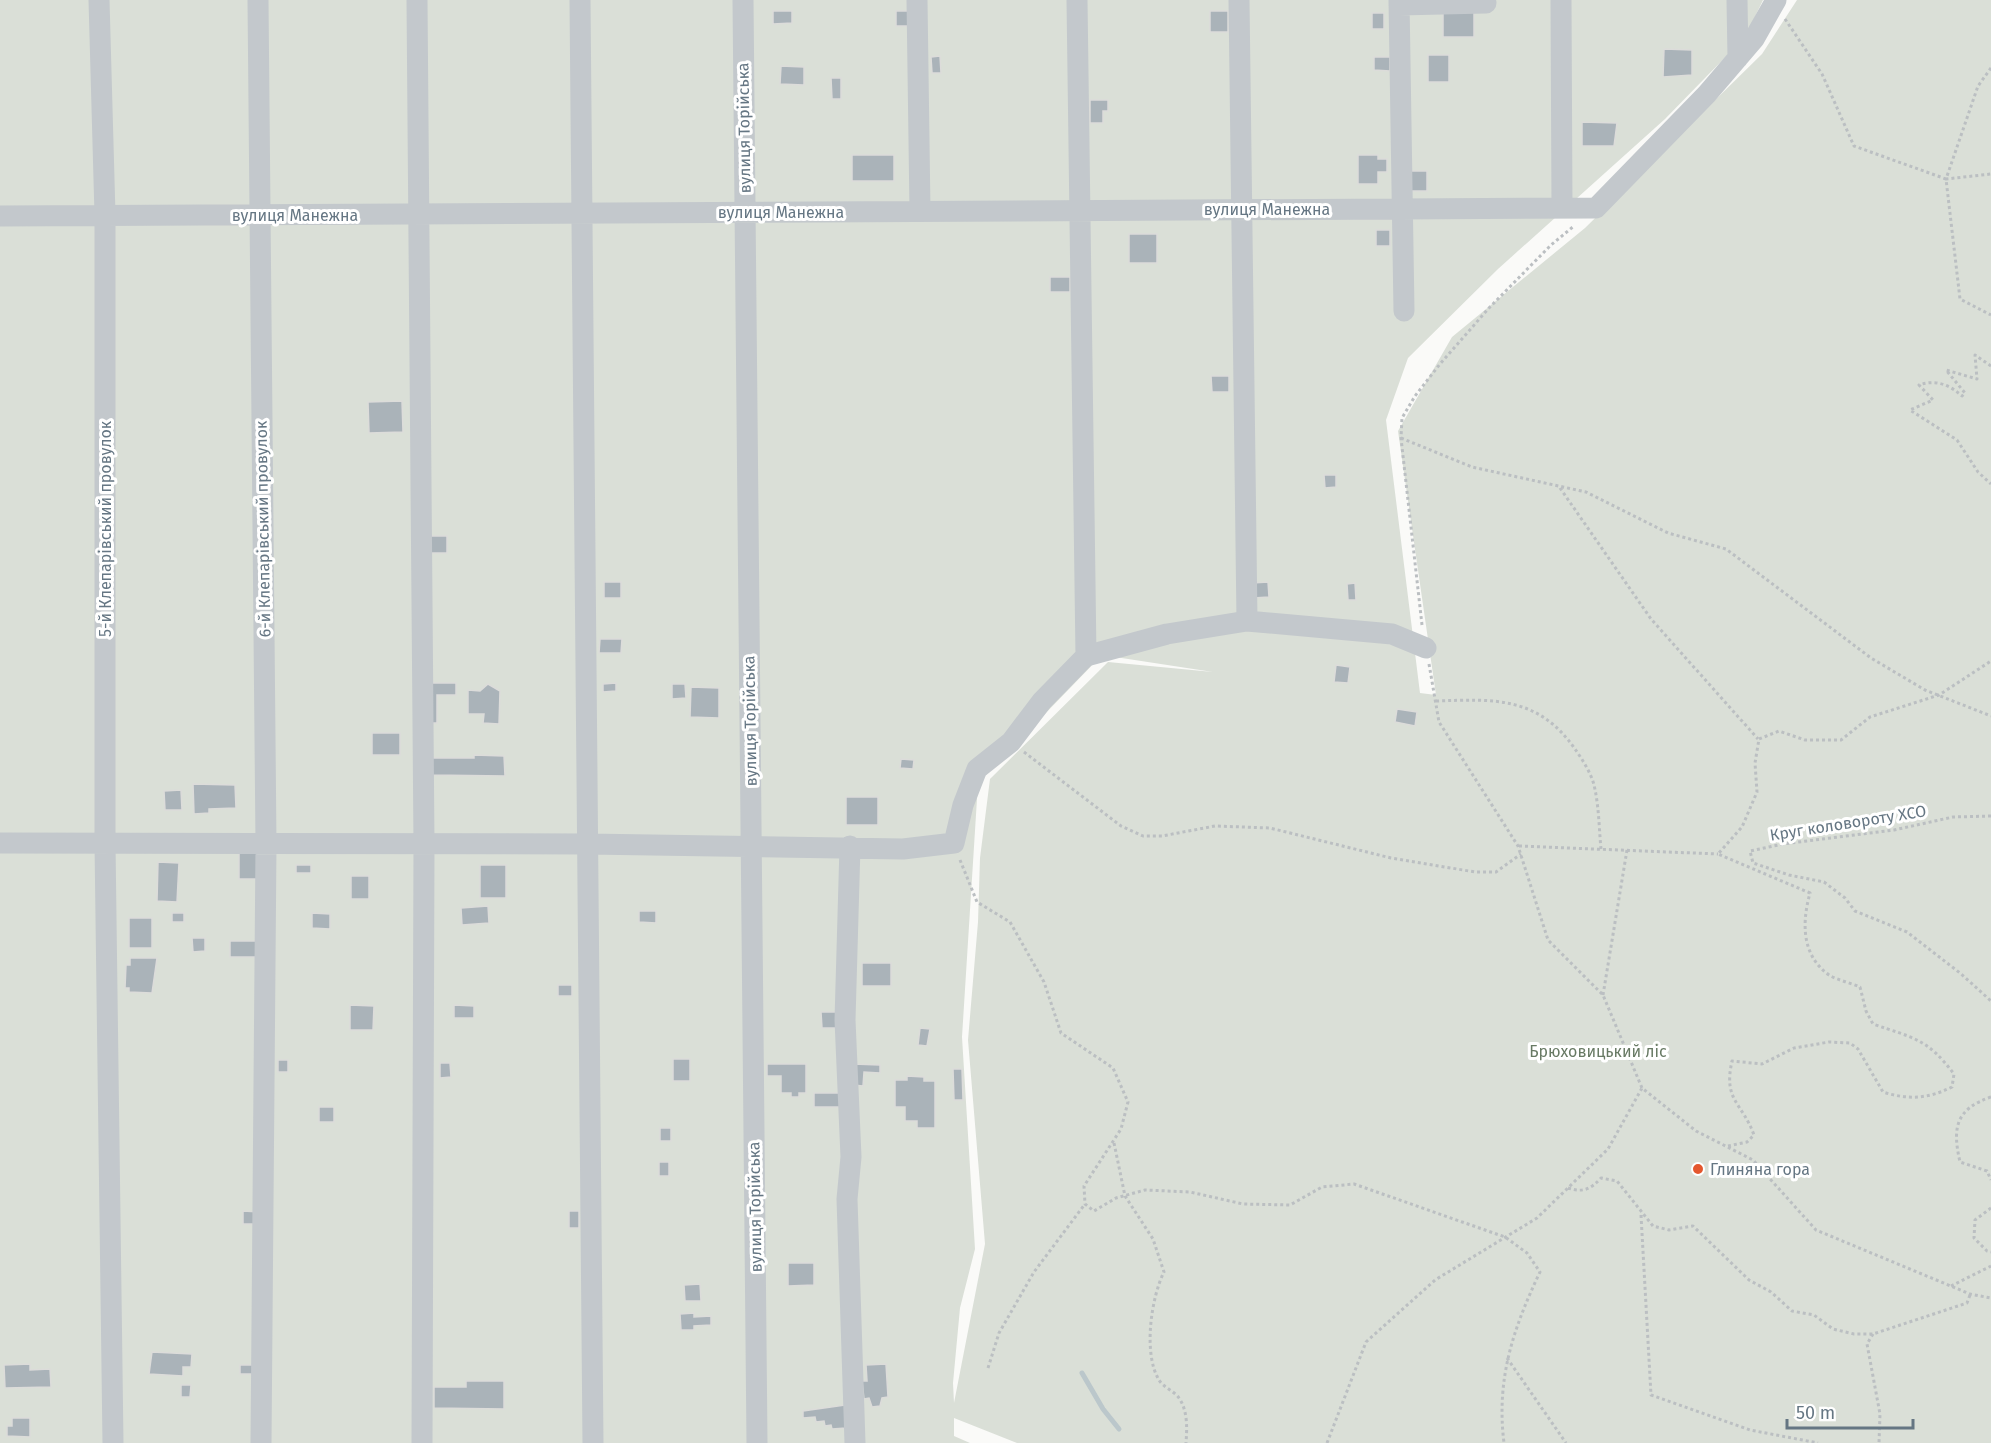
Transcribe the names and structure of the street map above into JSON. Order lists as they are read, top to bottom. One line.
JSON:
{"streets":{"street":["вулиця Торійська","вулиця Манежна","5-й Клепарівський провулок","6-й Клепарівський провулок"],"path":["Круг коловороту ХСО"]},"crossings":[["вулиця Торійська","вулиця Манежна"],["вулиця Манежна","5-й Клепарівський провулок"],["вулиця Манежна","6-й Клепарівський провулок"]],"parks":["Брюховицький ліс"],"places":["Глиняна гора"],"scale_bar":"50 m"}
